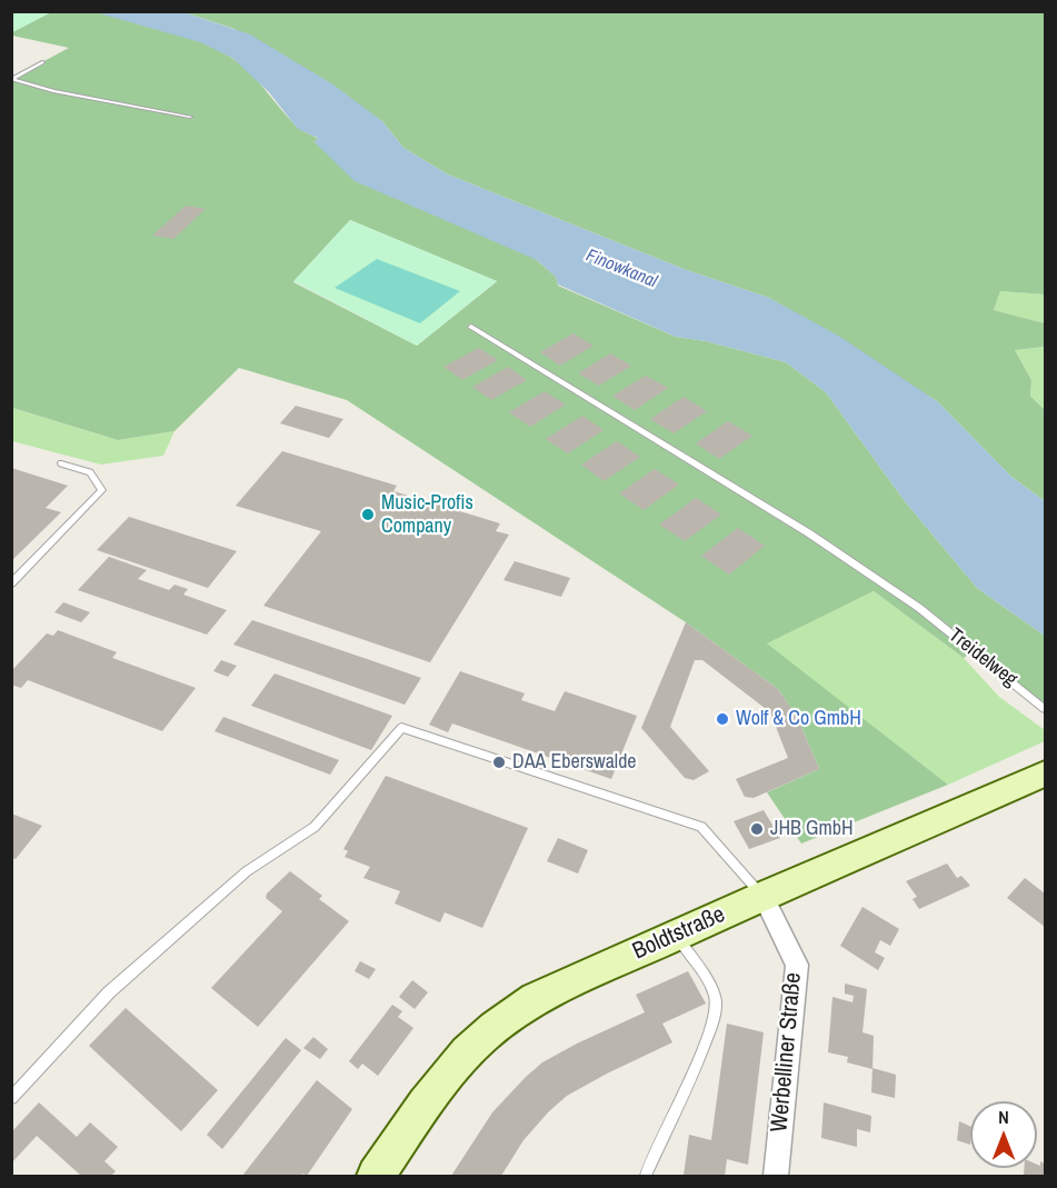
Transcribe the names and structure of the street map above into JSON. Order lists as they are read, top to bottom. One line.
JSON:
{"streets":{"main road":["Boldtstraße"],"street":["Werbelliner Straße"],"lane":["Treidelweg"]},"crossings":[["Boldtstraße","Werbelliner Straße"]],"water":["Finowkanal"],"places":["Music-Profis Company","Wolf & Co GmbH","DAA Eberswalde","JHB GmbH"],"north":"top"}
